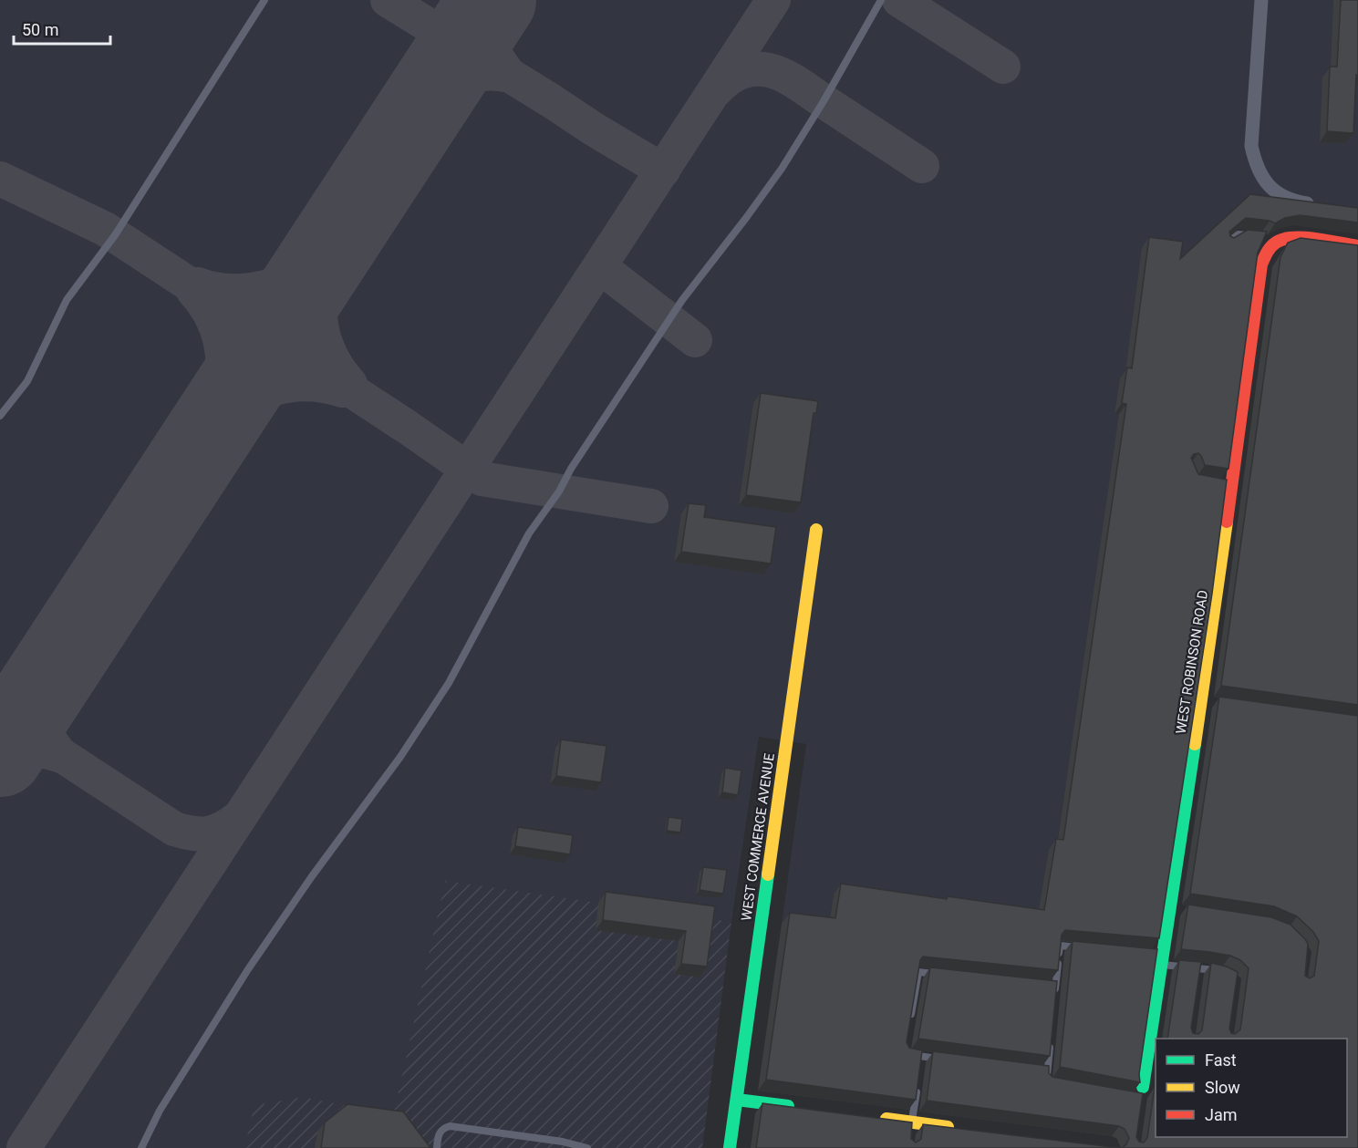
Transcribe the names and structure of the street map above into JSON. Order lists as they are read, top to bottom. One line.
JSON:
{"streets":{"street":["WEST ROBINSON ROAD","WEST COMMERCE AVENUE"]},"legend":["Fast","Slow","Jam"],"scale_bar":"50 m"}
